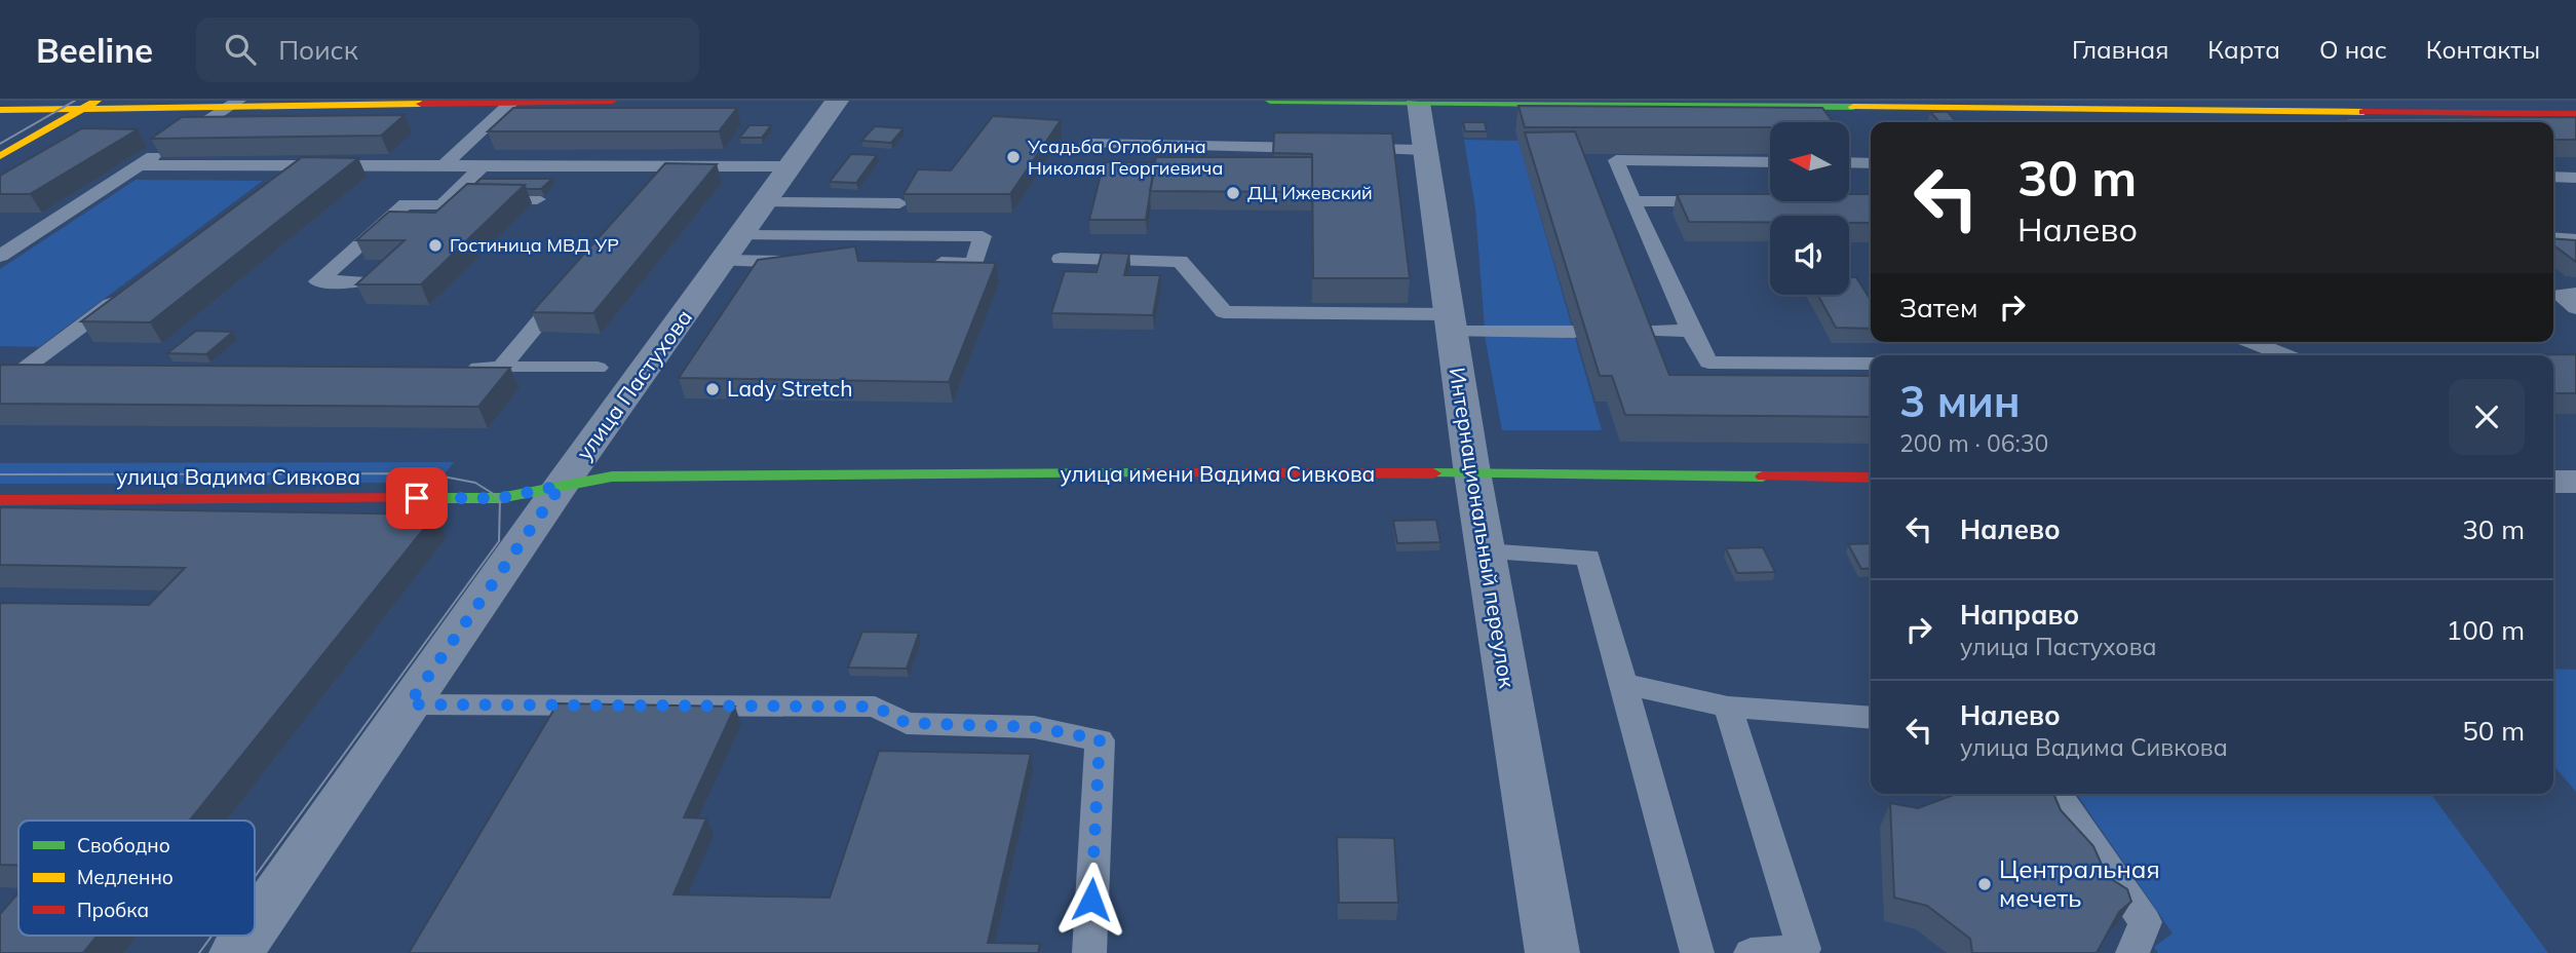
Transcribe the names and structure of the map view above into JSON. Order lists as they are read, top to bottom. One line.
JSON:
{"streets":{"street":["улица Пастухова","улица имени Вадима Сивкова","улица Вадима Сивкова","Интернациональный переулок"]},"crossings":[["улица Пастухова","улица имени Вадима Сивкова"],["улица Пастухова","улица Вадима Сивкова"],["улица имени Вадима Сивкова","улица Вадима Сивкова"],["улица имени Вадима Сивкова","Интернациональный переулок"]],"places":["Усадьба Оглоблина Николая Георгиевича","ДЦ Ижевский","Гостиница МВД УР","Lady Stretch","Центральная мечеть"],"legend":["Свободно","Медленно","Пробка"],"north":"left","page":{"header":"Beeline","search":"Поиск","nav":["Главная","Карта","О нас","Контакты"],"turn":["30 m","Налево"],"then":"Затем","heading":["3 мин","200 m · 06:30"],"list":[{"name":"Налево","value":"30 m"},{"name":"Направо","note":"улица Пастухова","value":"100 m"},{"name":"Налево","note":"улица Вадима Сивкова","value":"50 m"}]}}
